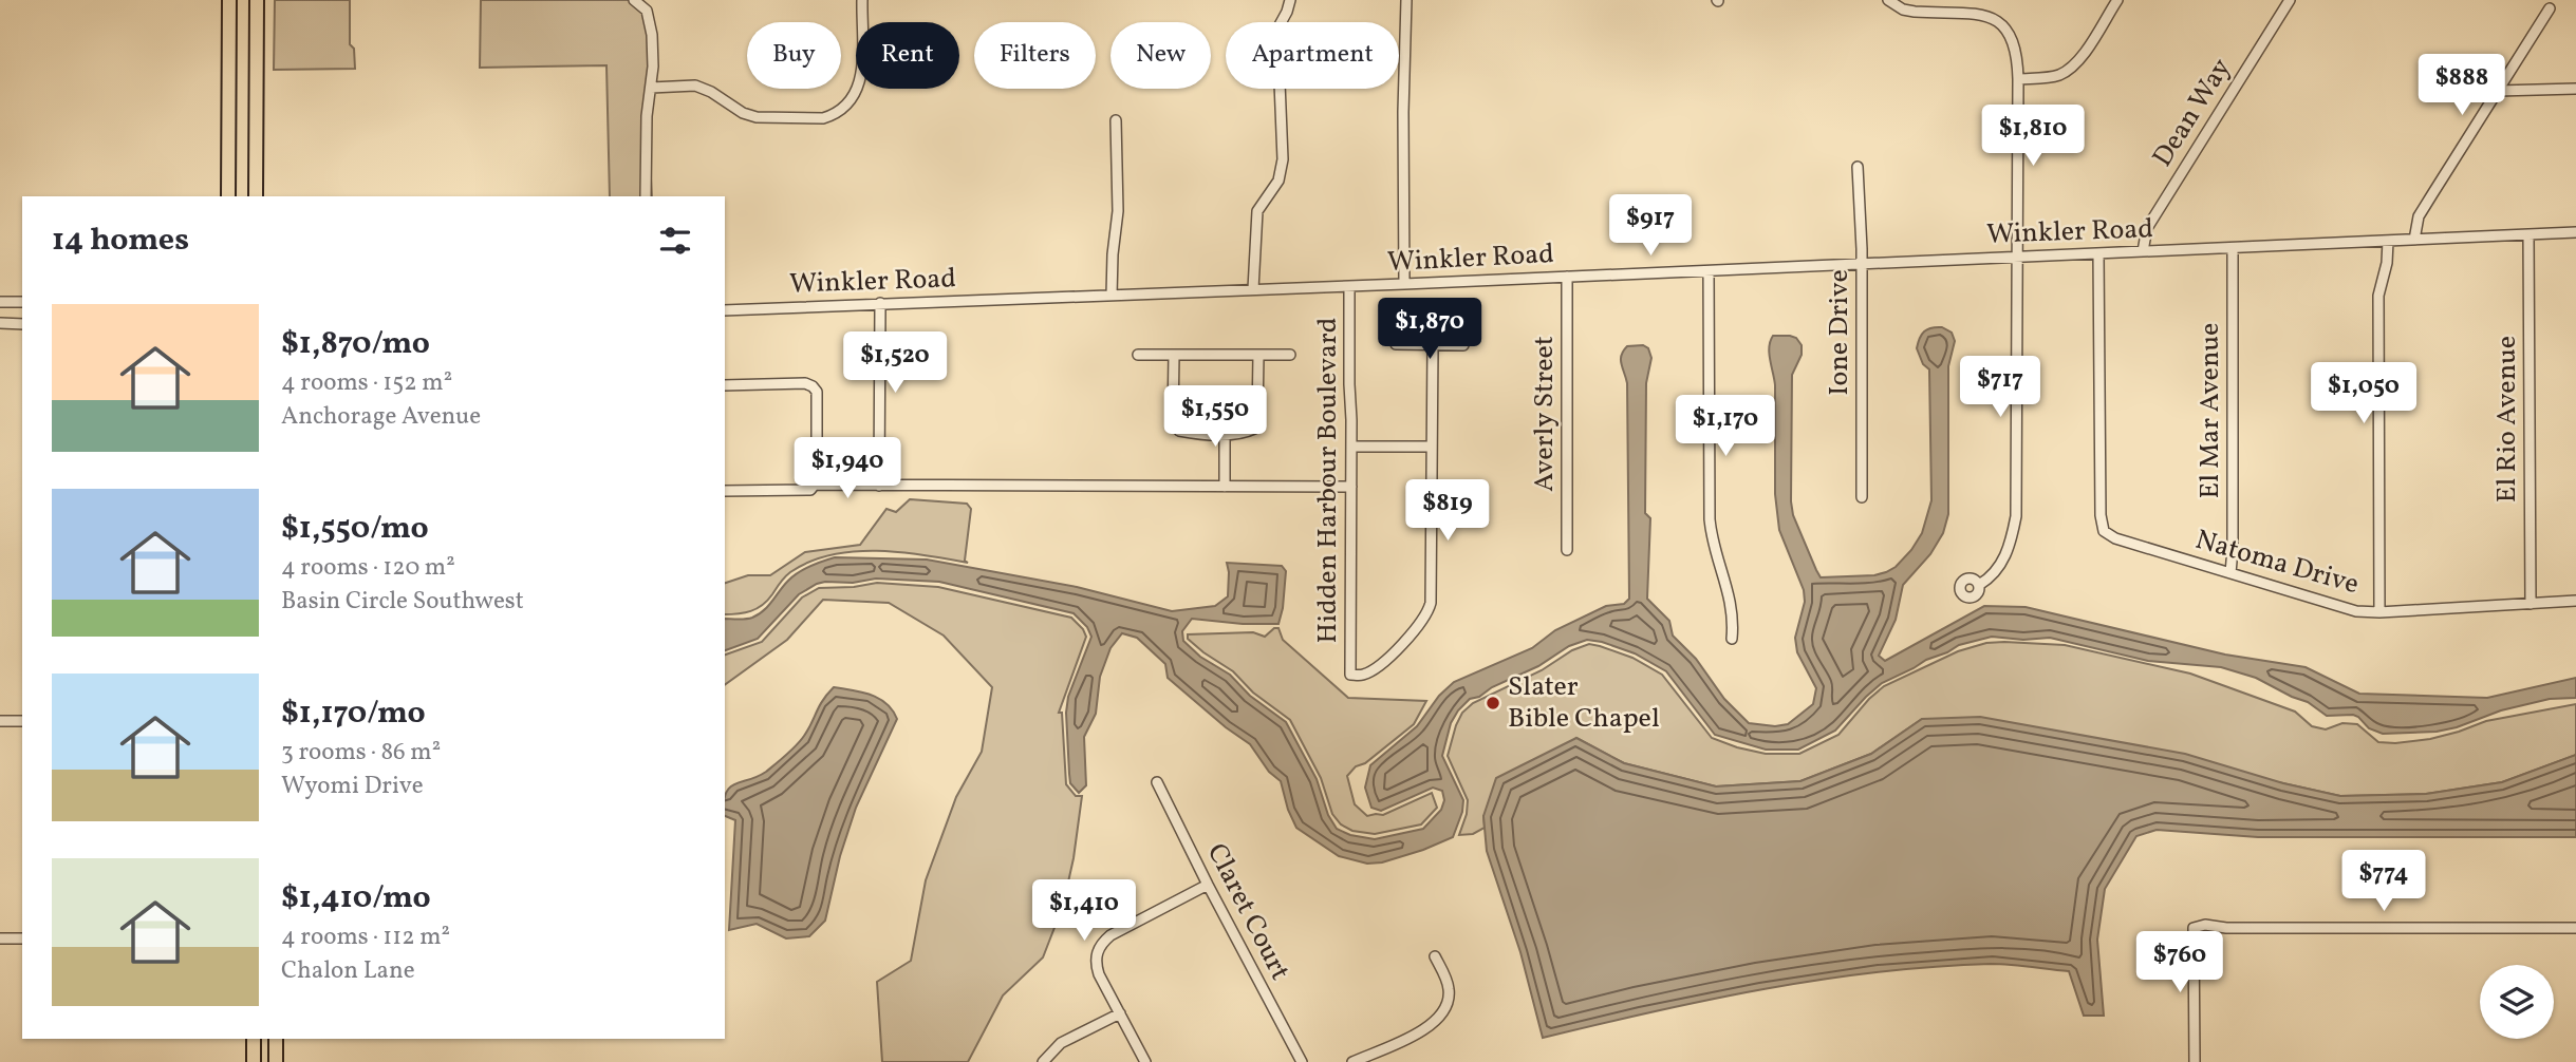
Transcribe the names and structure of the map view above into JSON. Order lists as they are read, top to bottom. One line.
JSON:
{"streets":{"street":["Dean Way","Winkler Road","Ione Drive","El Mar Avenue","Averly Street","El Rio Avenue","Hidden Harbour Boulevard","Natoma Drive","Claret Court"]},"crossings":[["Dean Way","Winkler Road"],["Winkler Road","Ione Drive"],["Winkler Road","El Mar Avenue"],["Winkler Road","Averly Street"],["Winkler Road","El Rio Avenue"],["Winkler Road","Hidden Harbour Boulevard"],["Winkler Road","Natoma Drive"],["El Mar Avenue","Natoma Drive"],["El Rio Avenue","Natoma Drive"]],"places":["Slater Bible Chapel"],"page":{"chip":["Buy","Rent","Filters","New","Apartment"],"price":["$888","$1,810","$917","$1,870","$1,520","$717","$1,050","$1,550","$1,170","$1,940","$819","$774","$1,410","$760"],"heading":"14 homes","list":[{"name":"$1,870/mo","note":"4 rooms · 152 m² · Anchorage Avenue"},{"name":"$1,550/mo","note":"4 rooms · 120 m² · Basin Circle Southwest"},{"name":"$1,170/mo","note":"3 rooms · 86 m² · Wyomi Drive"},{"name":"$1,410/mo","note":"4 rooms · 112 m² · Chalon Lane"}]}}
